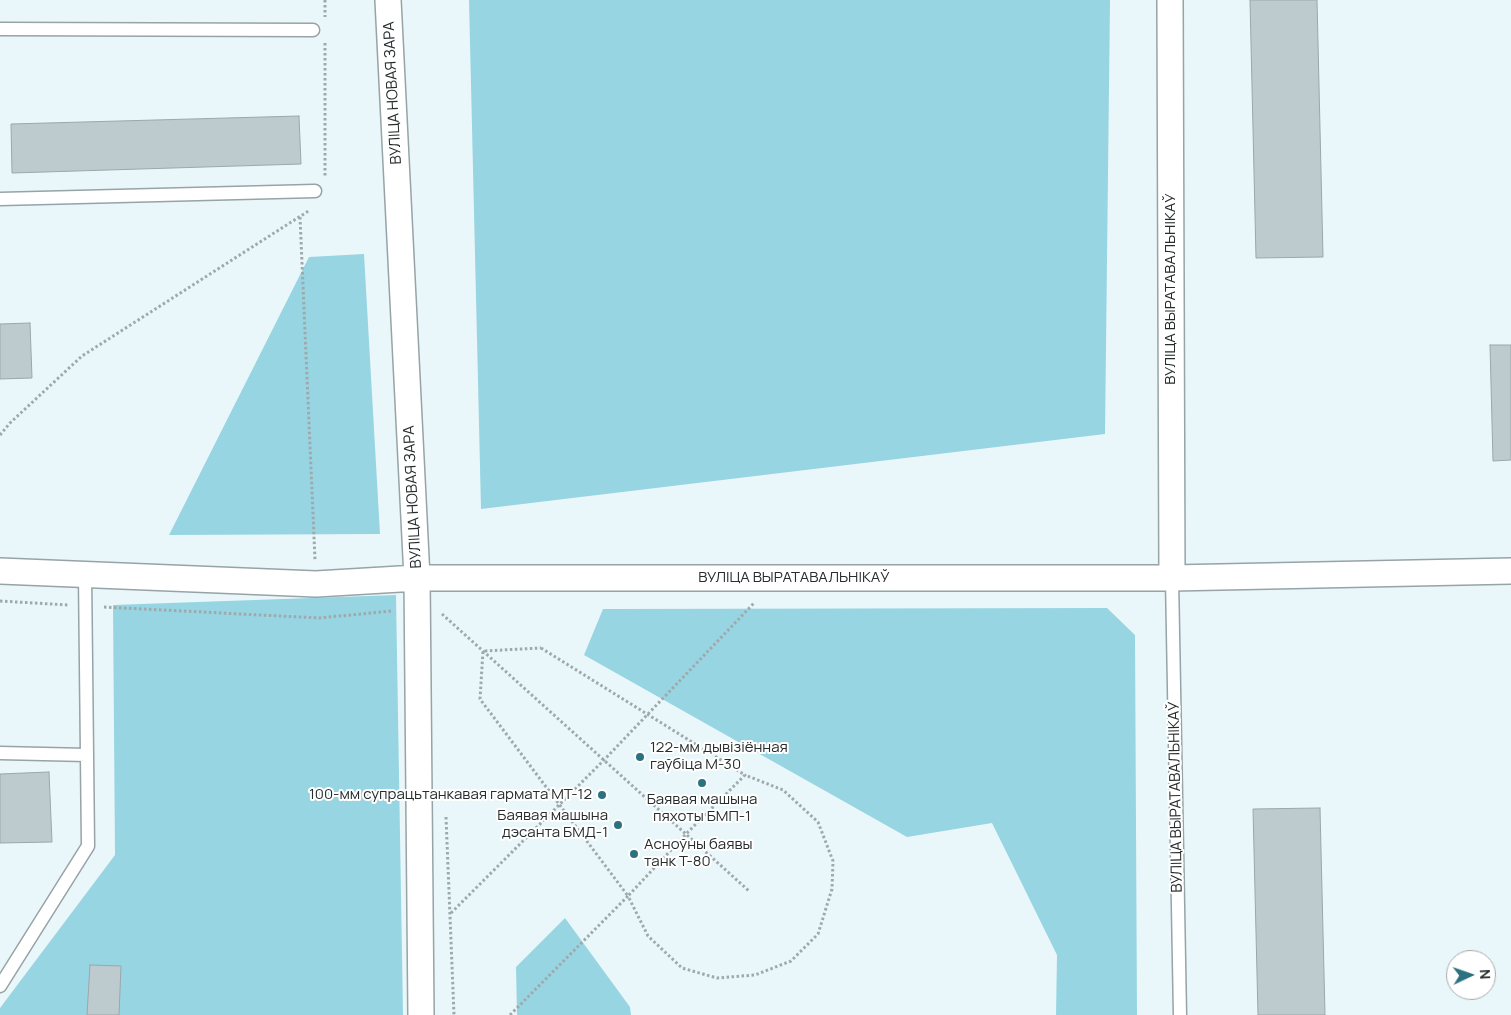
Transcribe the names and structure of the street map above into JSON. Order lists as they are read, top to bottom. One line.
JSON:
{"streets":{"street":["ВУЛІЦА НОВАЯ ЗАРА","ВУЛІЦА ВЫРАТАВАЛЬНІКАЎ"]},"crossings":[["ВУЛІЦА НОВАЯ ЗАРА","ВУЛІЦА ВЫРАТАВАЛЬНІКАЎ"]],"places":["122-мм дывізіённая гаўбіца М-30","Баявая машына пяхоты БМП-1","100-мм супрацьтанкавая гармата МТ-12","Баявая машына дэсанта БМД-1","Асноўны баявы танк Т-80"],"north":"right"}
